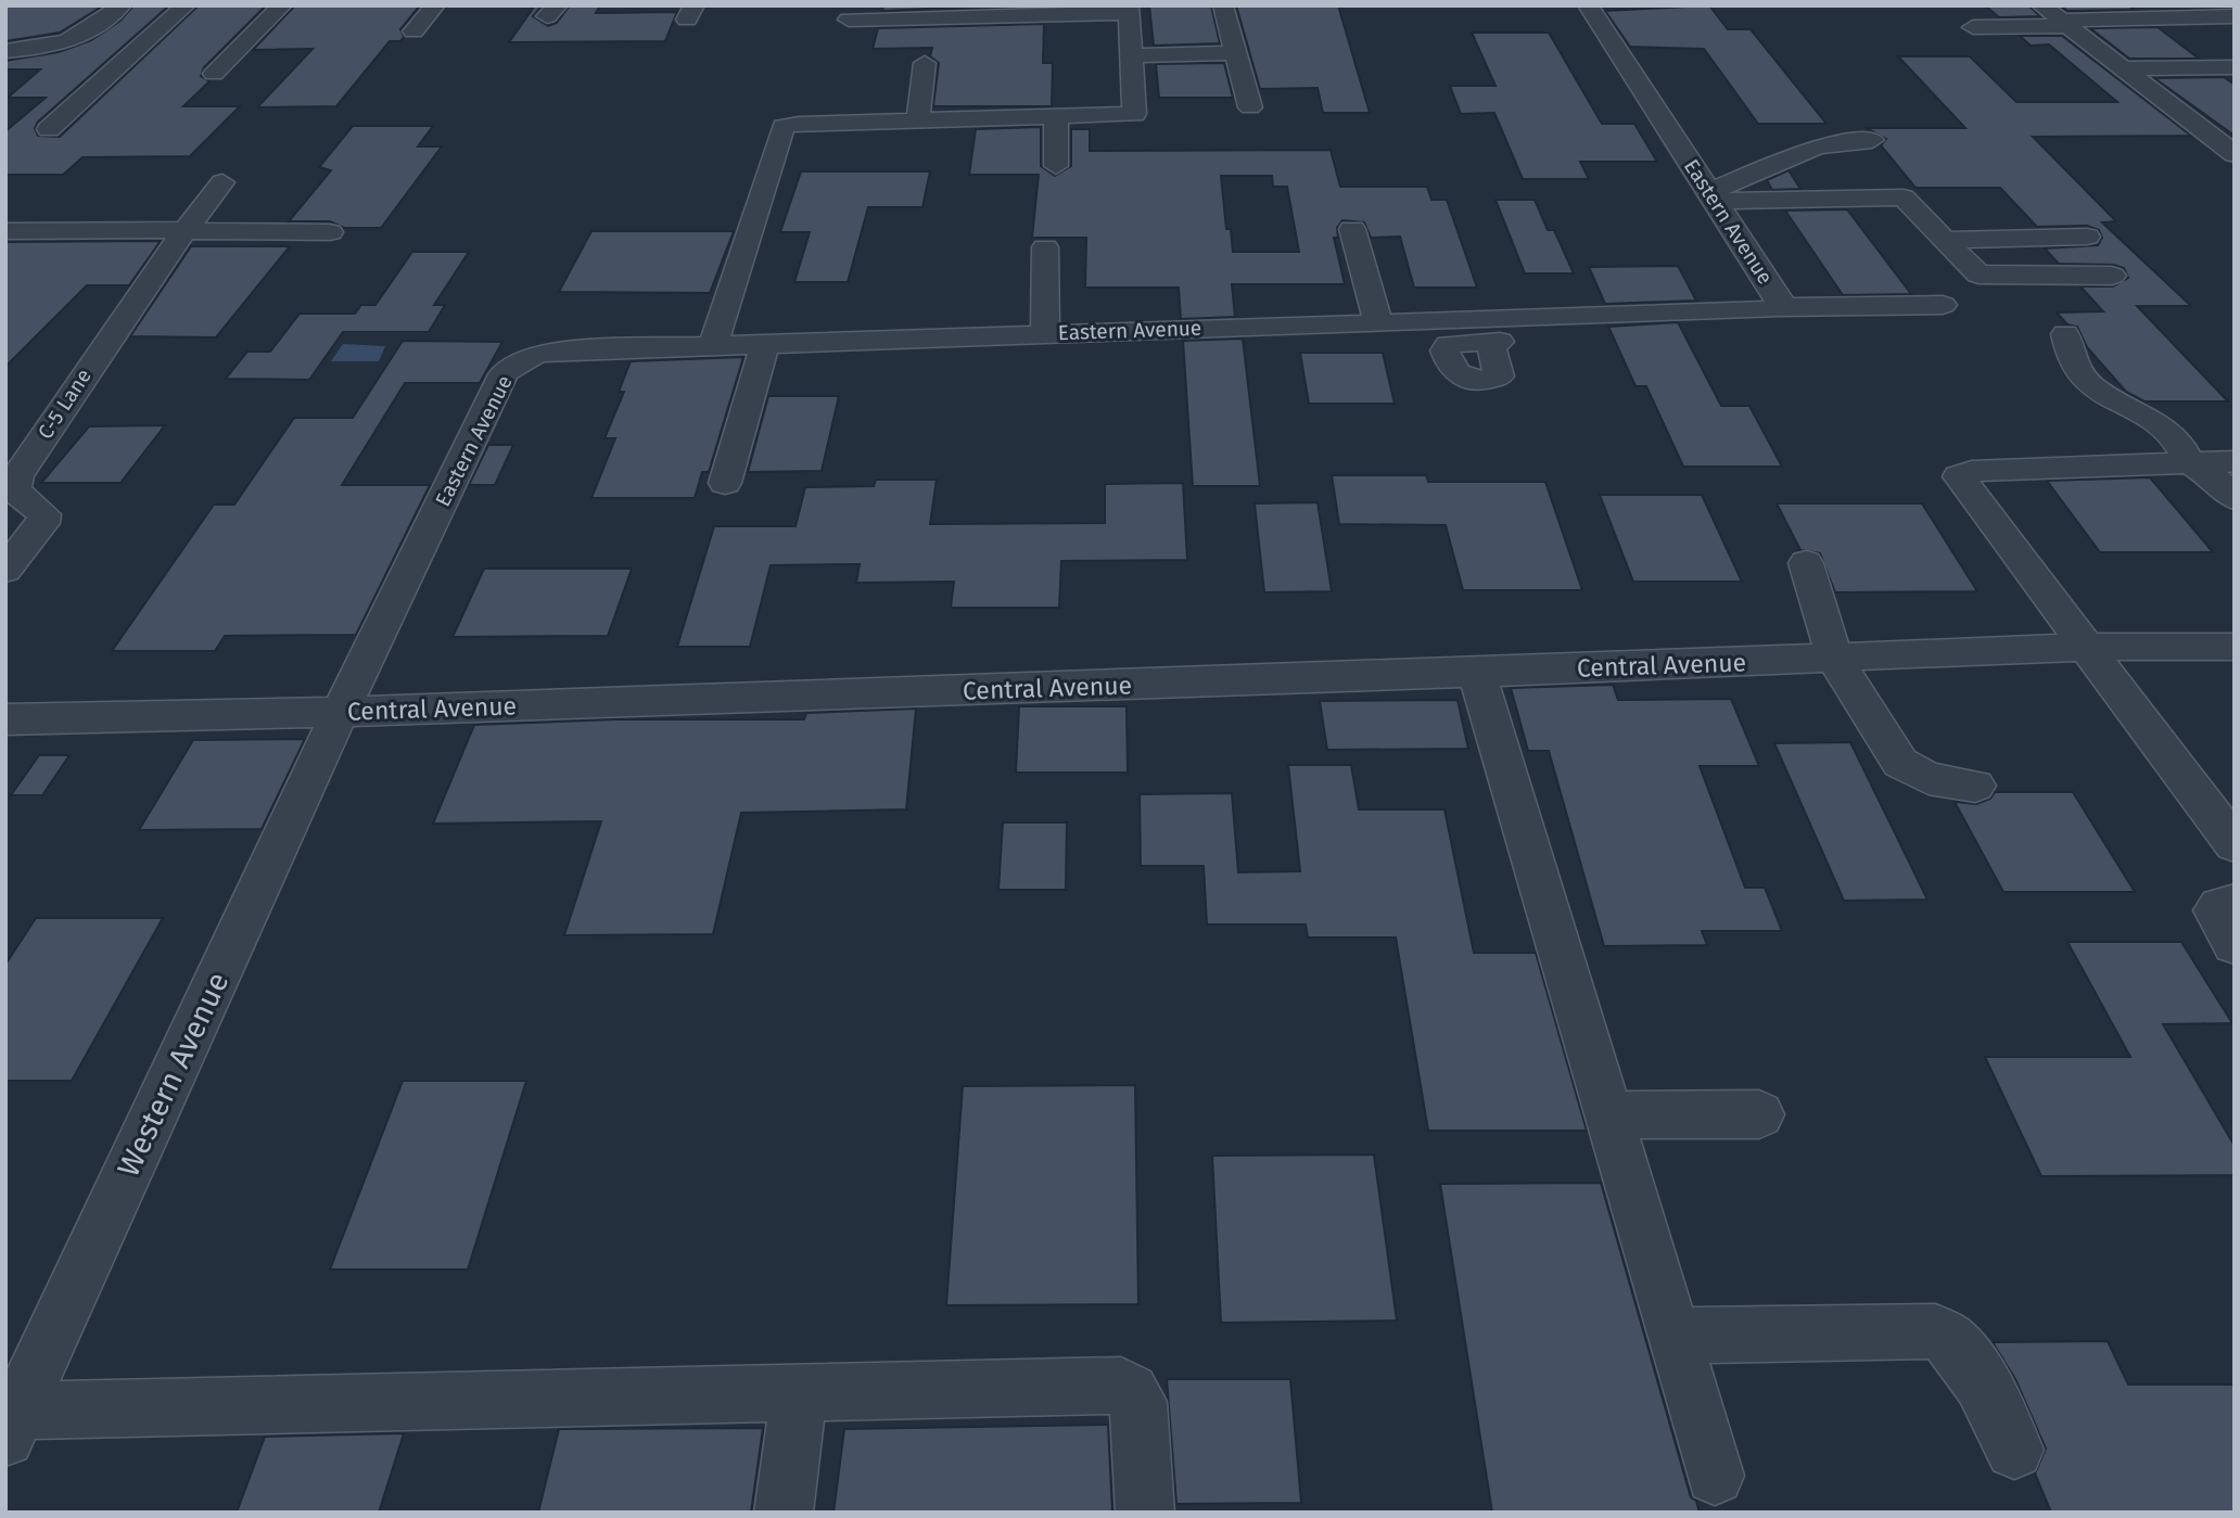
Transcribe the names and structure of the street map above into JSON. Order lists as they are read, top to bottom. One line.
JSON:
{"streets":{"street":["Eastern Avenue","C-5 Lane","Central Avenue","Western Avenue"]},"crossings":[["Eastern Avenue","Central Avenue"],["Eastern Avenue","Western Avenue"],["Central Avenue","Western Avenue"]]}
